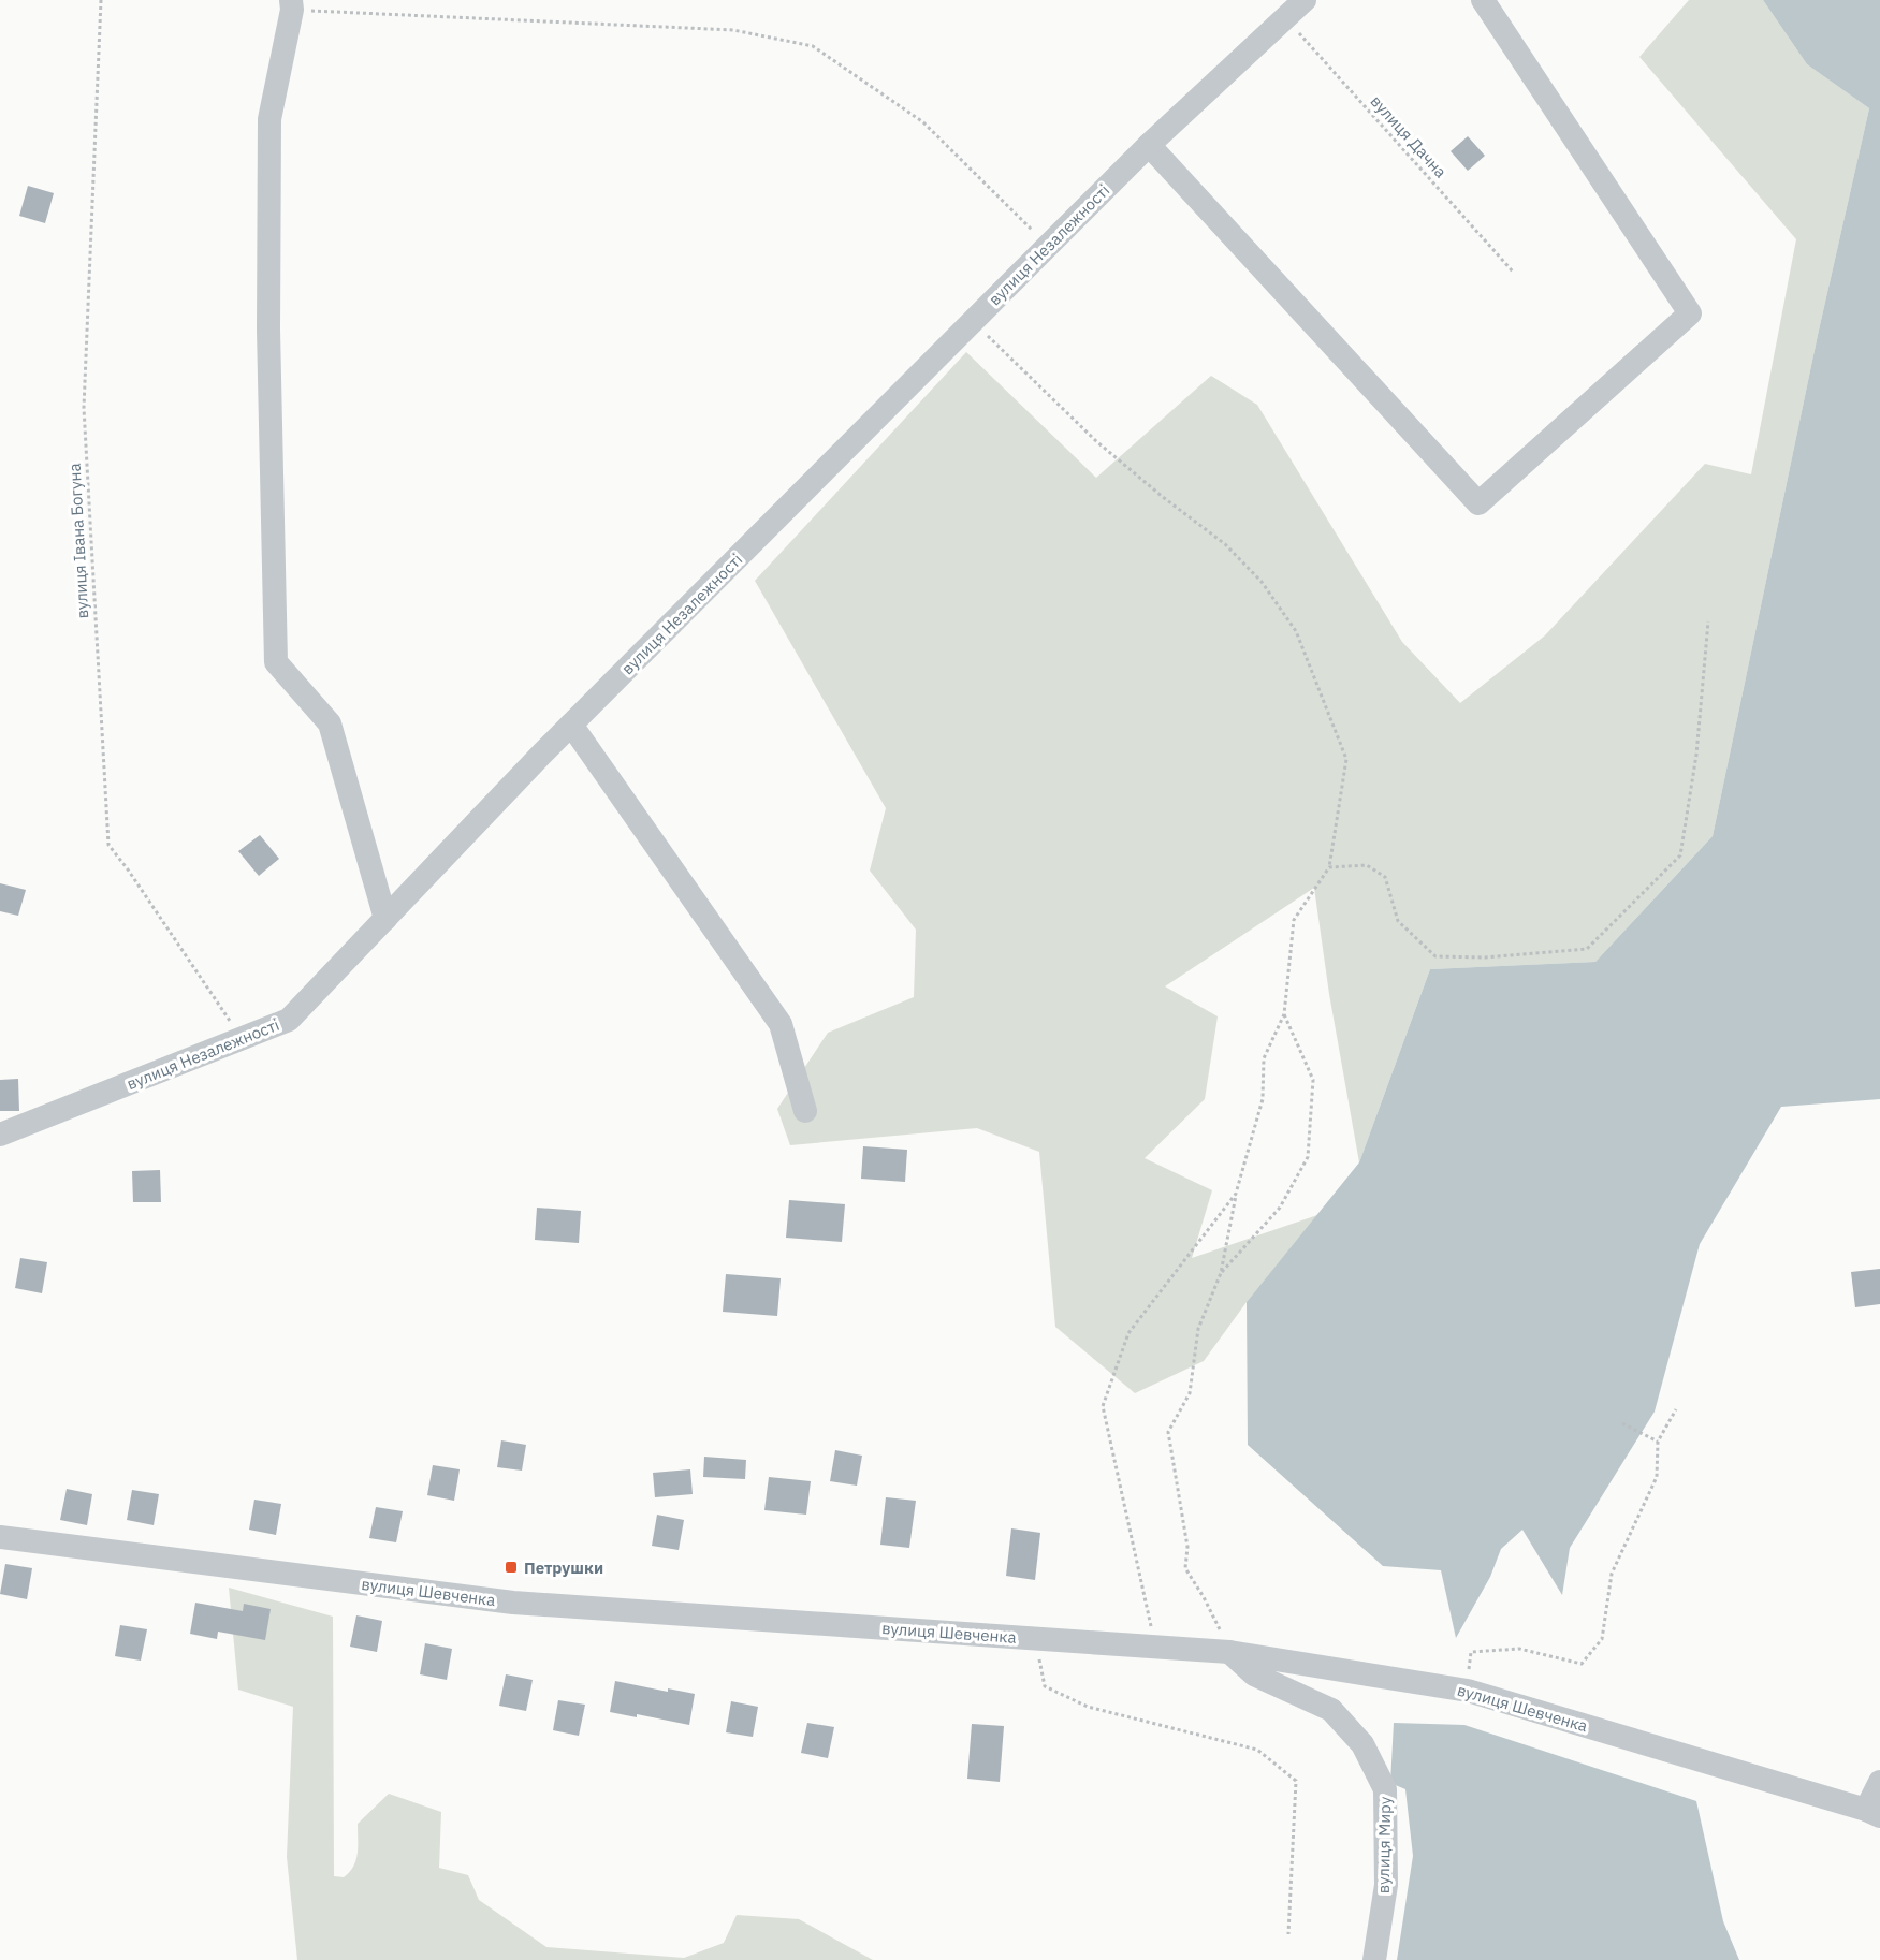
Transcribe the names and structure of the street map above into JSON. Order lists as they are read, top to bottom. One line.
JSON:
{"streets":{"street":["вулиця Незалежності","вулиця Шевченка","вулиця Миру"],"path":["вулиця Дачна","вулиця Івана Богуна"]},"crossings":[["вулиця Дачна","вулиця Незалежності"],["вулиця Незалежності","вулиця Івана Богуна"],["вулиця Шевченка","вулиця Миру"]],"places":{"transit":["Петрушки"]}}
